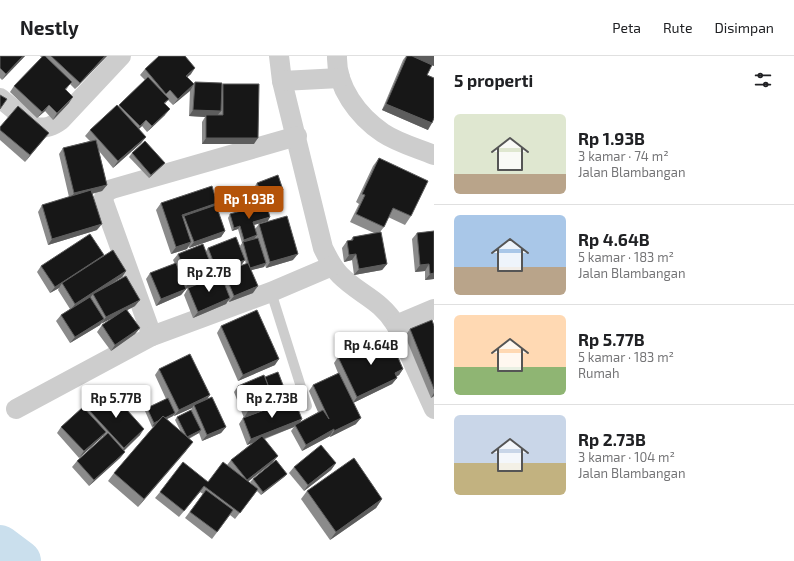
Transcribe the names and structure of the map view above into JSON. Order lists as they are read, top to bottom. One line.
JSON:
{"page":{"header":"Nestly","nav":["Peta","Rute","Disimpan"],"heading":"5 properti","list":[{"name":"Rp 1.93B","note":"3 kamar · 74 m² · Jalan Blambangan"},{"name":"Rp 4.64B","note":"5 kamar · 183 m² · Jalan Blambangan"},{"name":"Rp 5.77B","note":"5 kamar · 183 m² · Rumah"},{"name":"Rp 2.73B","note":"3 kamar · 104 m² · Jalan Blambangan"}],"price":["Rp 1.93B","Rp 2.7B","Rp 4.64B","Rp 5.77B","Rp 2.73B"]}}
